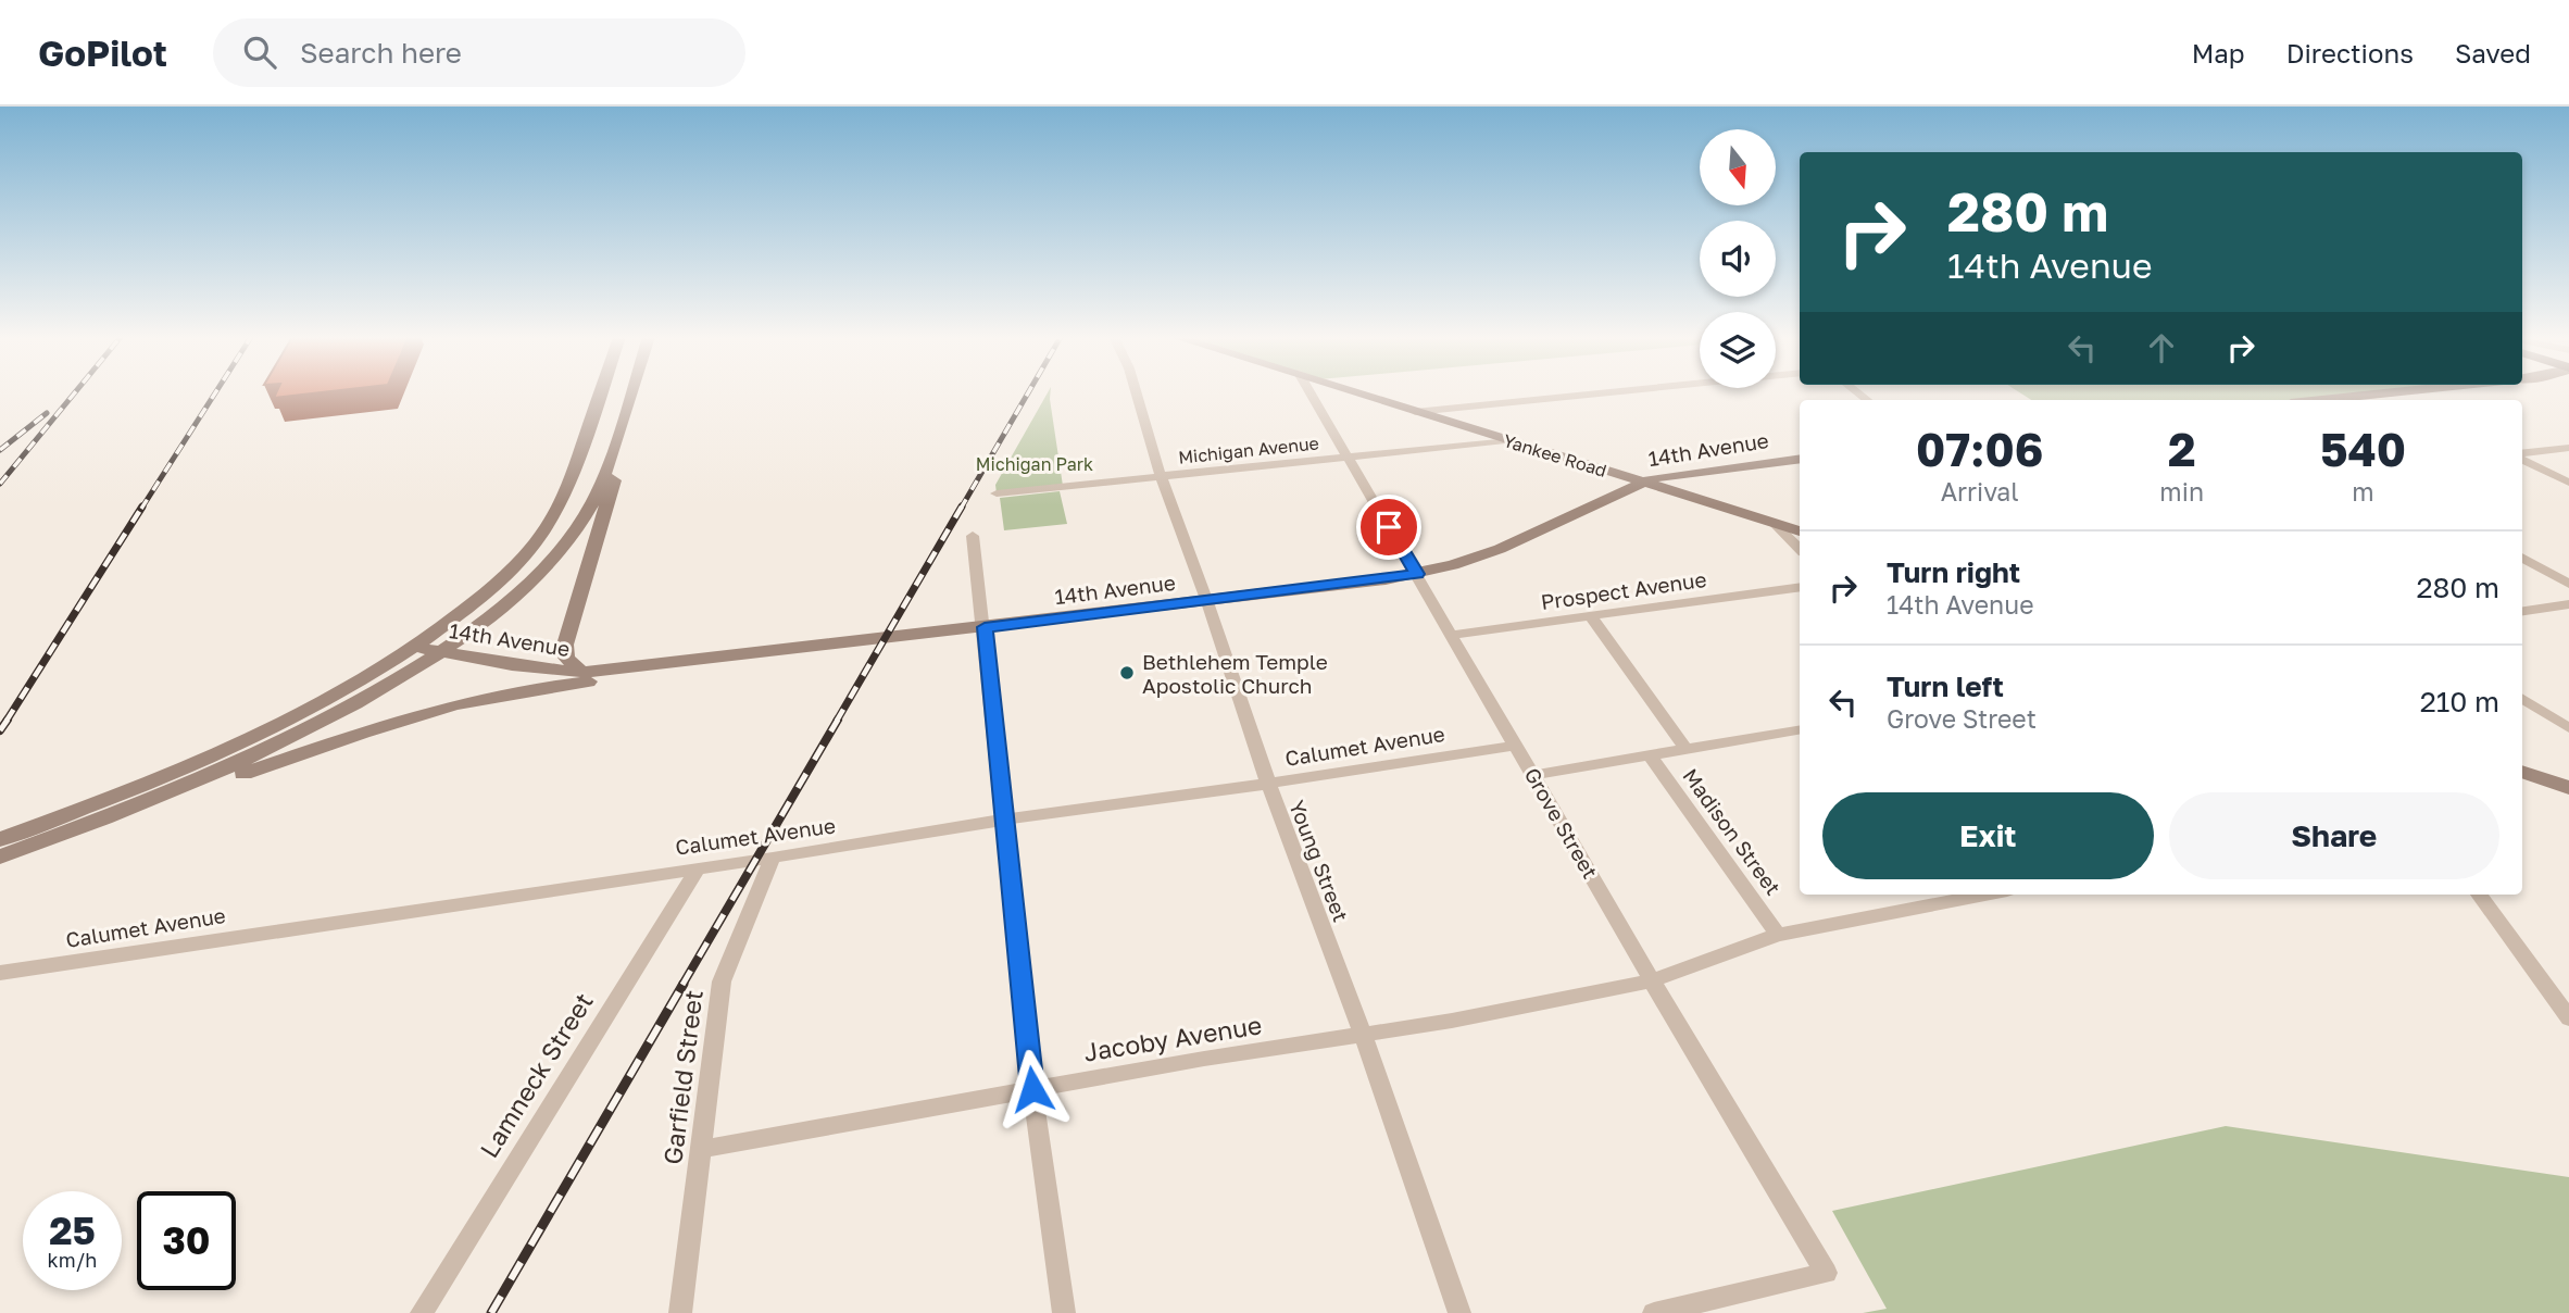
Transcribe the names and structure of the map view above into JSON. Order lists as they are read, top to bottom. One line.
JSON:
{"streets":{"main road":["14th Avenue","Yankee Road"],"street":["Michigan Avenue","Prospect Avenue","Calumet Avenue","Grove Street","Madison Street","Young Street","Jacoby Avenue","Lamneck Street","Garfield Street"]},"crossings":[["14th Avenue","Yankee Road"],["14th Avenue","Grove Street"],["14th Avenue","Young Street"],["Michigan Avenue","Yankee Road"],["Michigan Avenue","Grove Street"],["Michigan Avenue","Young Street"],["Prospect Avenue","Grove Street"],["Prospect Avenue","Madison Street"],["Calumet Avenue","Grove Street"],["Calumet Avenue","Young Street"],["Calumet Avenue","Lamneck Street"],["Calumet Avenue","Garfield Street"],["Grove Street","Jacoby Avenue"],["Madison Street","Jacoby Avenue"],["Young Street","Jacoby Avenue"],["Jacoby Avenue","Garfield Street"]],"parks":["Michigan Park"],"places":["Bethlehem Temple Apostolic Church"],"north":"bottom","page":{"header":"GoPilot","search":"Search here","nav":["Map","Directions","Saved"],"turn":["280 m","14th Avenue"],"eta":["07:06","Arrival","2","min","540","m"],"list":[{"name":"Turn right","note":"14th Avenue","value":"280 m"},{"name":"Turn left","note":"Grove Street","value":"210 m"}],"buttons":["Exit","Share"],"speed":"25 km/h","limit":"30"}}
